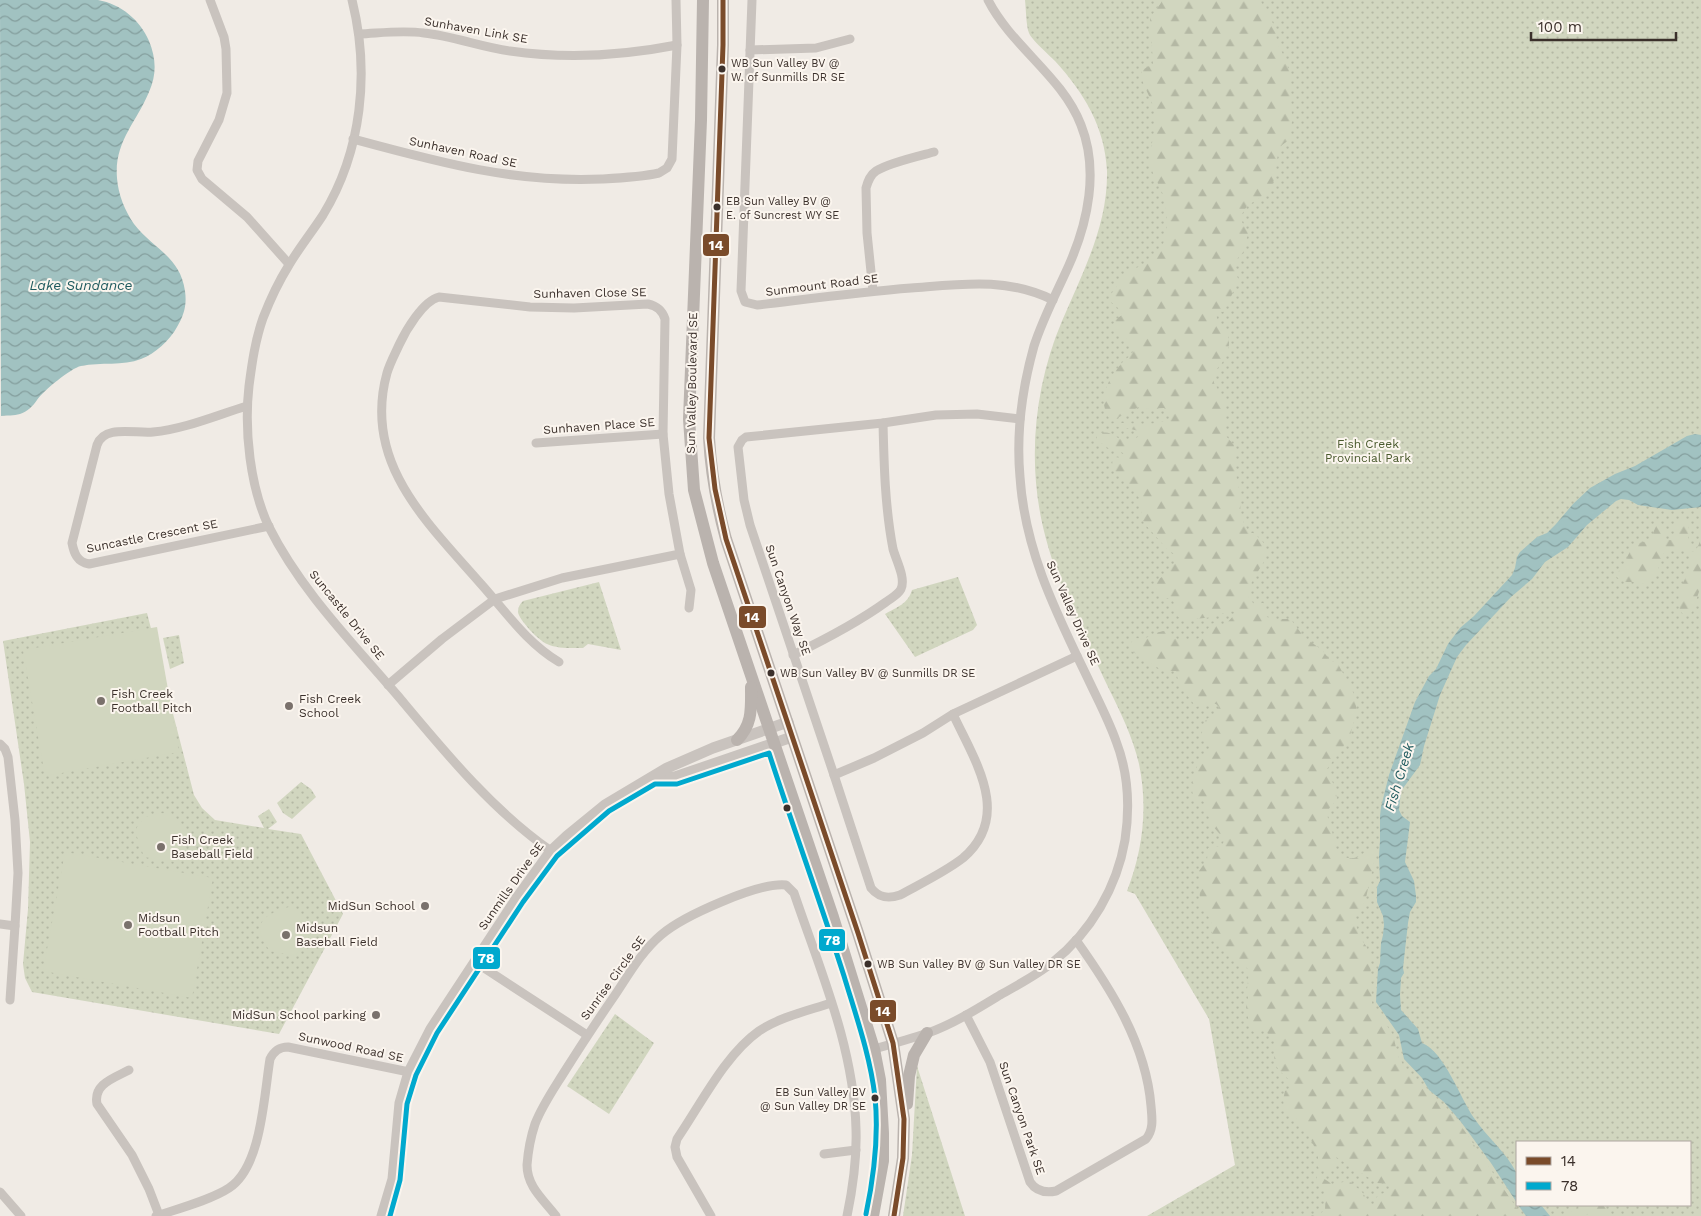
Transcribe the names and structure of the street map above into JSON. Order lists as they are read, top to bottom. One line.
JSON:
{"streets":{"main road":["Sun Valley Boulevard SE"],"street":["Sunhaven Link SE","Sunhaven Road SE","Sunmount Road SE","Sunhaven Close SE","Sunhaven Place SE","Suncastle Crescent SE","Sun Canyon Way SE","Sun Valley Drive SE","Suncastle Drive SE","Sunmills Drive SE","Sunrise Circle SE","Sunwood Road SE","Sun Canyon Park SE"]},"crossings":[["Sunhaven Link SE","Sunhaven Road SE"],["Sunhaven Link SE","Suncastle Drive SE"],["Sunhaven Road SE","Suncastle Drive SE"],["Sunmount Road SE","Sun Valley Drive SE"],["Sunhaven Close SE","Sunhaven Place SE"],["Sun Valley Boulevard SE","Sun Valley Drive SE"],["Sun Valley Boulevard SE","Sunmills Drive SE"],["Suncastle Crescent SE","Suncastle Drive SE"],["Sun Canyon Way SE","Sun Valley Drive SE"],["Sun Valley Drive SE","Sun Canyon Park SE"],["Suncastle Drive SE","Sunmills Drive SE"],["Sunmills Drive SE","Sunwood Road SE"]],"water":["Lake Sundance","Fish Creek"],"parks":["Fish Creek Provincial Park"],"places":["WB Sun Valley BV @ W. of Sunmills DR SE","EB Sun Valley BV @ E. of Suncrest WY SE","WB Sun Valley BV @ Sunmills DR SE","Fish Creek Football Pitch","Fish Creek School","Fish Creek Baseball Field","MidSun School","Midsun Football Pitch","Midsun Baseball Field","WB Sun Valley BV @ Sun Valley DR SE","MidSun School parking","EB Sun Valley BV @ Sun Valley DR SE"],"lines":["transit line 14","transit line 78"],"legend":["14","78"],"scale_bar":"100 m"}
